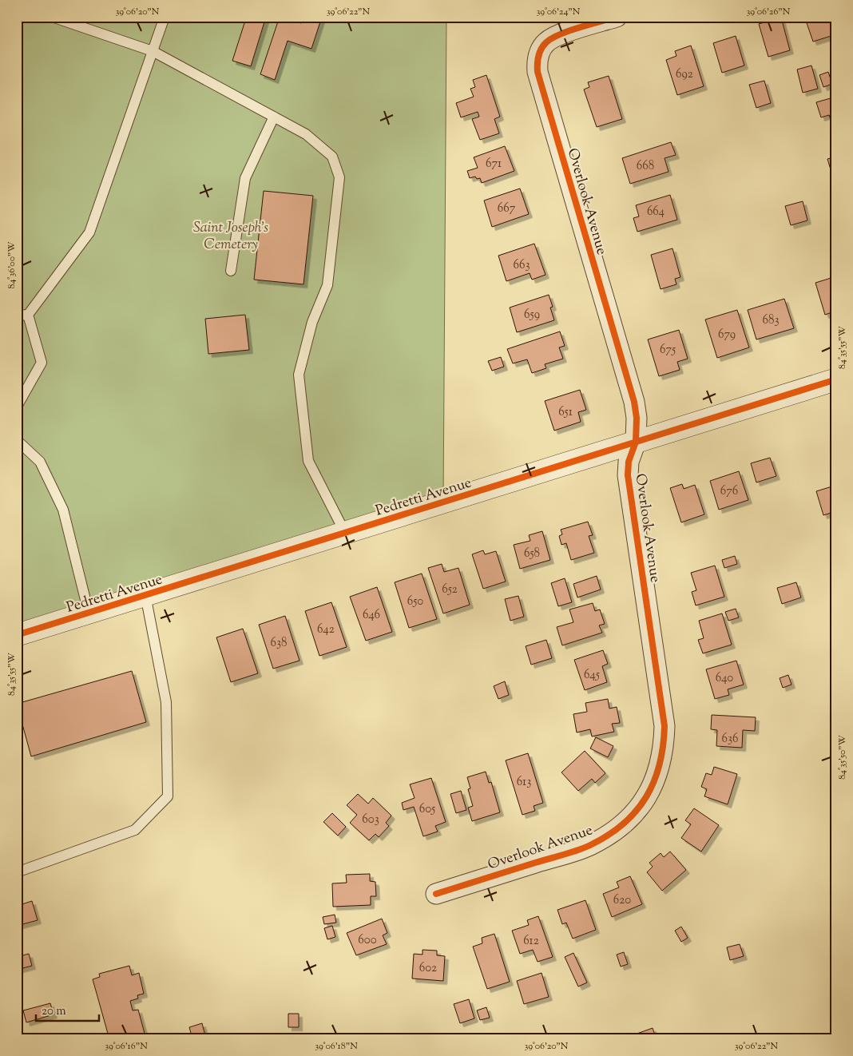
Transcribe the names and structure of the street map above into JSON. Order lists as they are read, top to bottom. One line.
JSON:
{"streets":{"street":["Overlook Avenue","Pedretti Avenue"]},"crossings":[["Overlook Avenue","Pedretti Avenue"]],"parks":["Saint Joseph’s Cemetery"],"house_numbers":["692","671","668","667","664","663","659","683","679","675","651","676","658","652","650","646","642","638","645","640","636","613","605","603","620","600","612","602"],"scale_bar":"20 m","coordinates":["39°06'20\"N","39°06'22\"N","39°06'24\"N","39°06'26\"N","84°36'00\"W","84°35'55\"W","84°35'50\"W","39°06'16\"N","39°06'18\"N"]}
